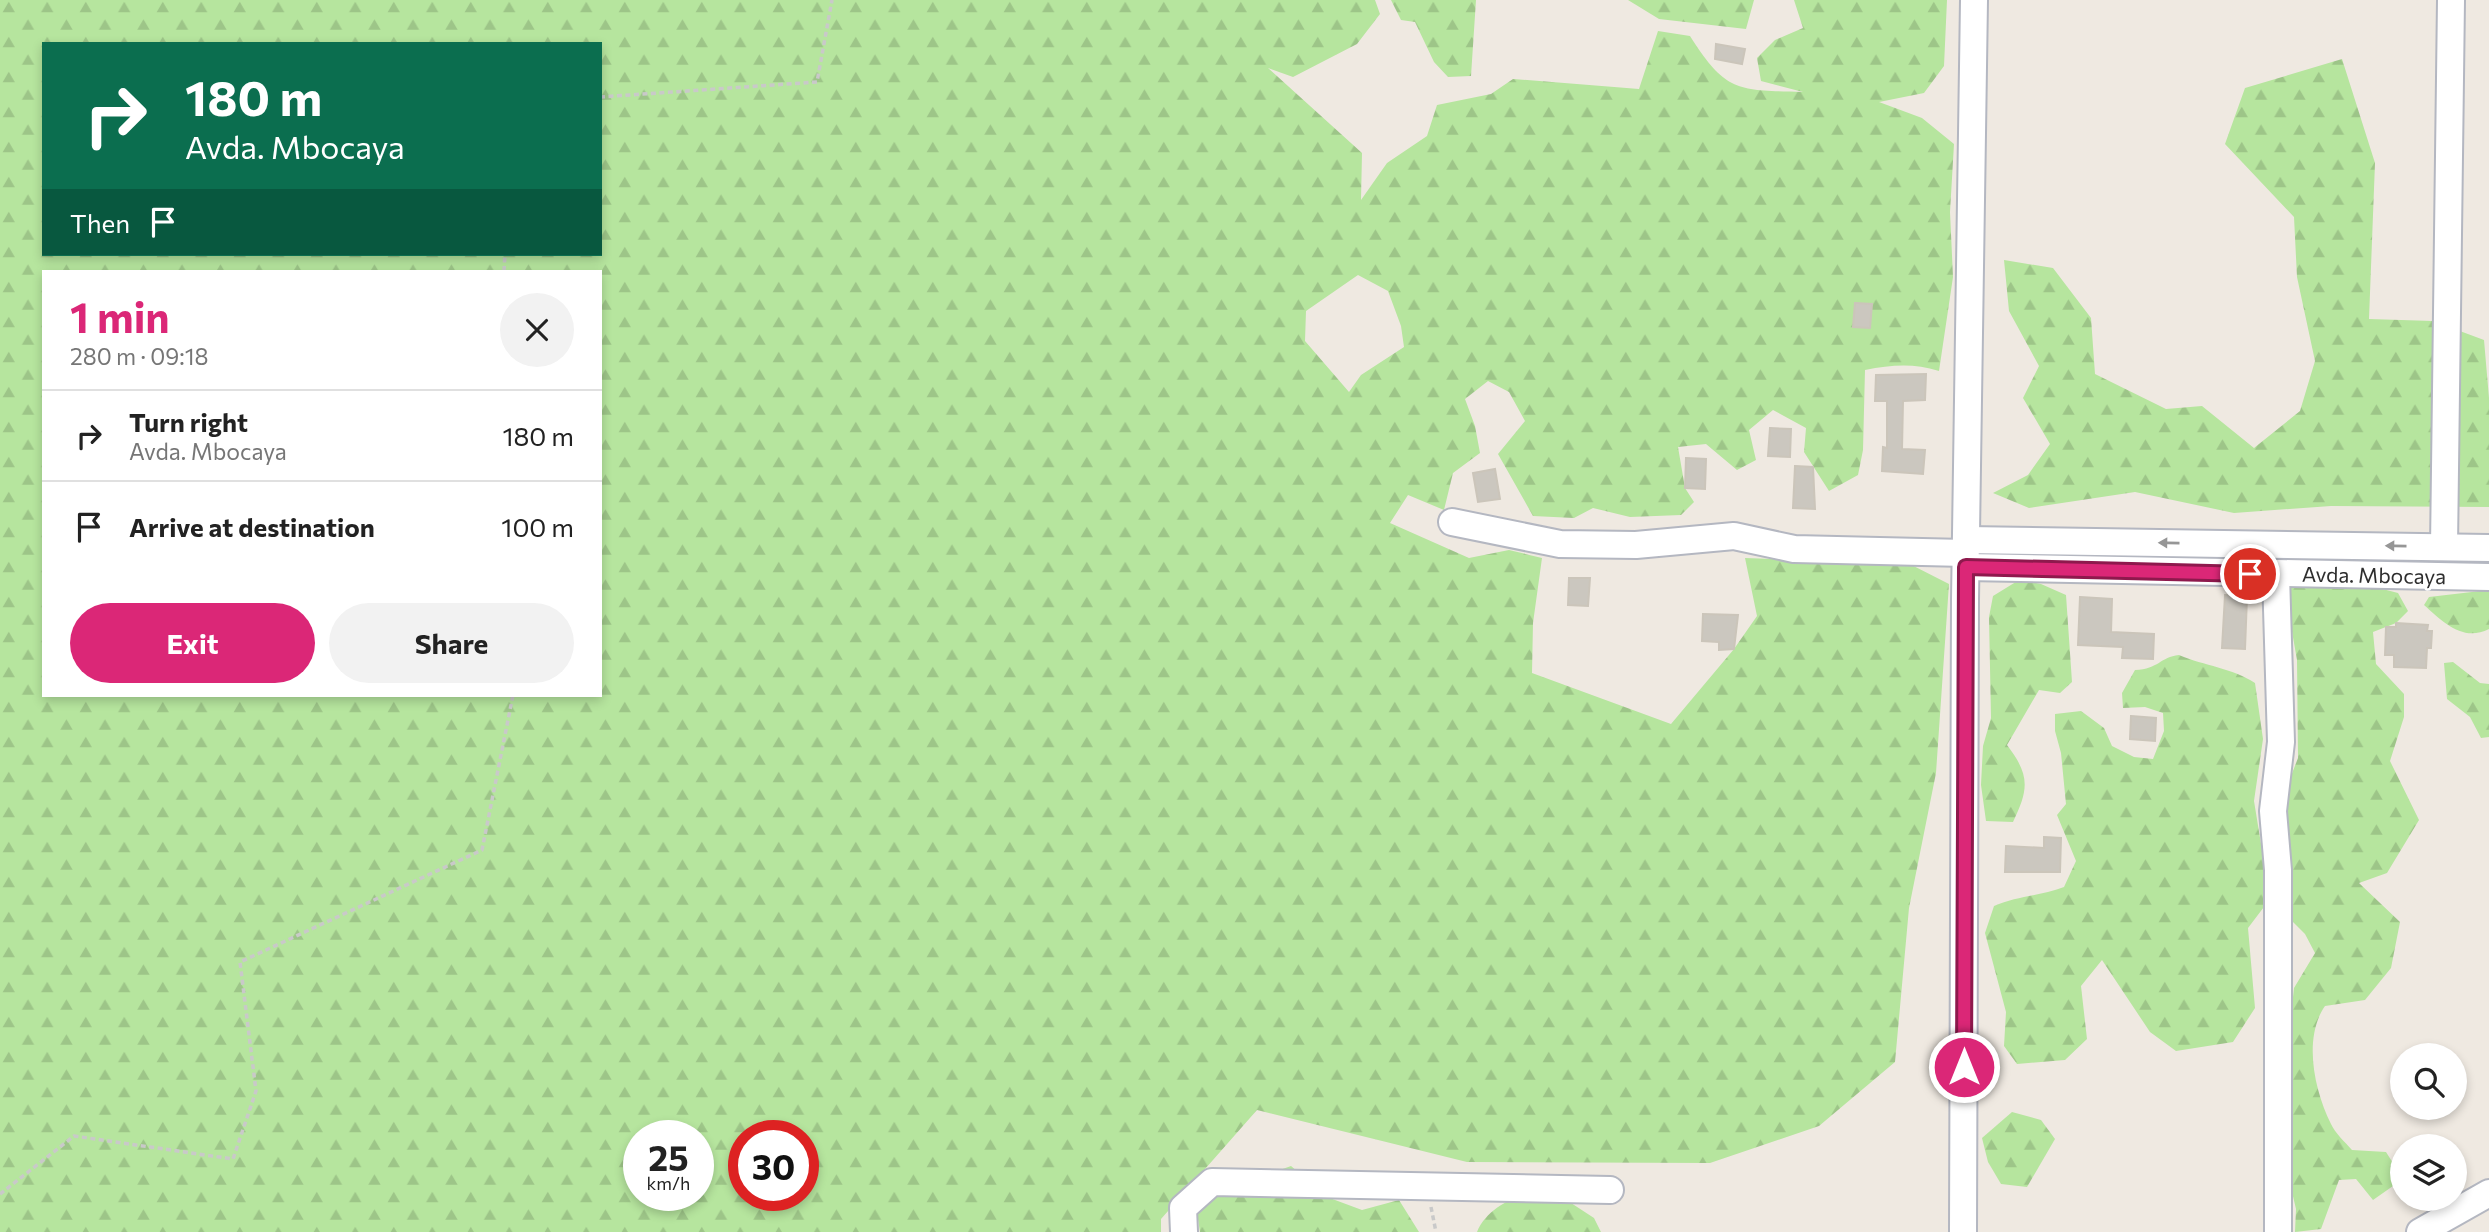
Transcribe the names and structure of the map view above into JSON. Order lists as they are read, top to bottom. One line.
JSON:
{"streets":{"street":["Avda. Mbocaya"]},"page":{"turn":["180 m","Avda. Mbocaya"],"then":"Then","heading":["1 min","280 m · 09:18"],"list":[{"name":"Turn right","note":"Avda. Mbocaya","value":"180 m"},{"name":"Arrive at destination","value":"100 m"}],"buttons":["Exit","Share"],"speed":"25 km/h","limit":"30"}}
